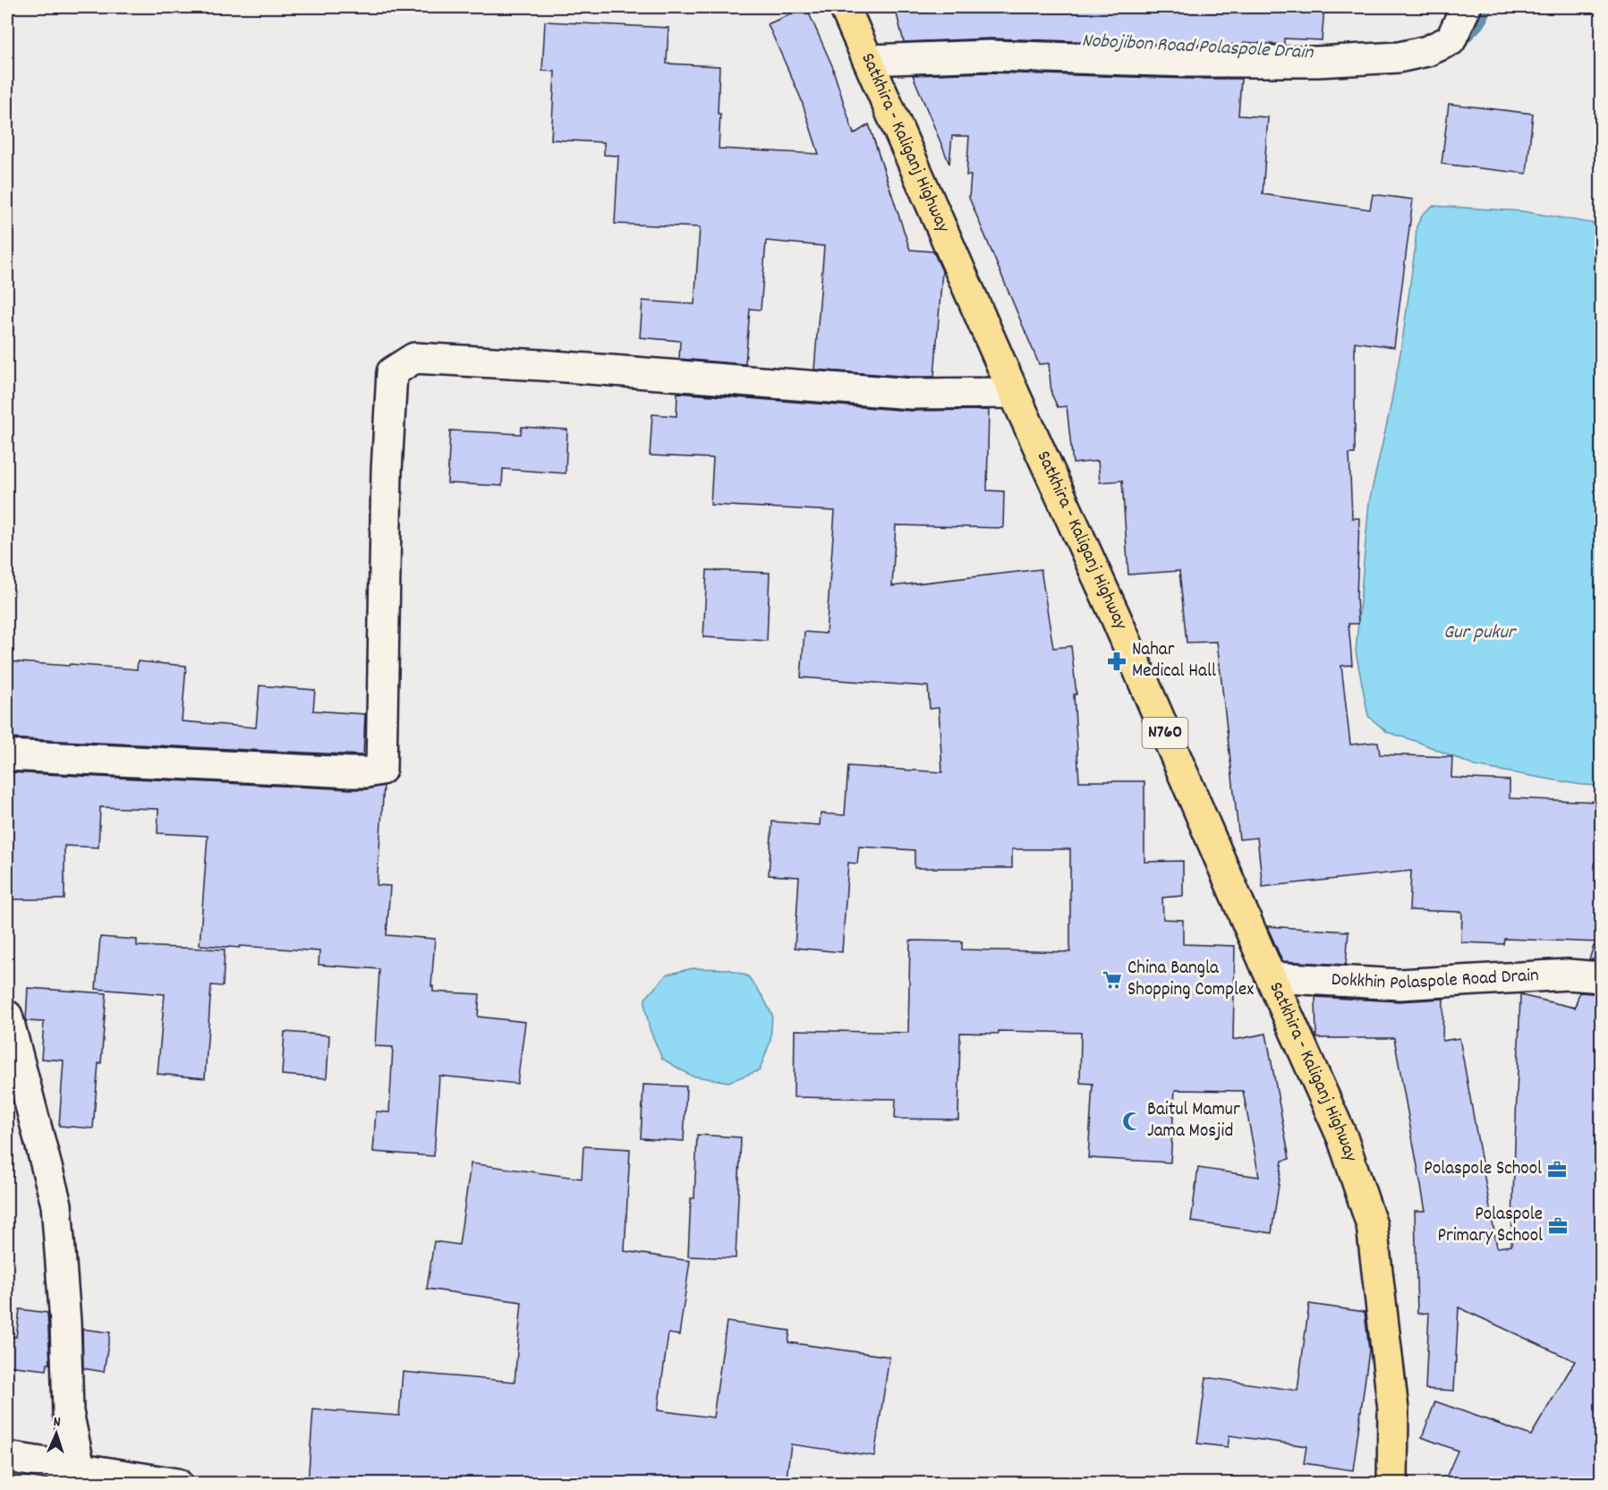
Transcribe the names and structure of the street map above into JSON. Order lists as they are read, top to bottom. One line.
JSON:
{"streets":{"highway":["Satkhira - Kaliganj Highway","N760"],"street":["Dokkhin Polaspole Road Drain"]},"crossings":[["Satkhira - Kaliganj Highway","Dokkhin Polaspole Road Drain"]],"water":["Nobojibon Road Polaspole Drain","Gur pukur"],"places":{"pharmacy":["Nahar Medical Hall"],"supermarket":["China Bangla Shopping Complex"],"mosque":["Baitul Mamur Jama Mosjid"],"office":["Polaspole School","Polaspole Primary School"]},"north":"top"}
